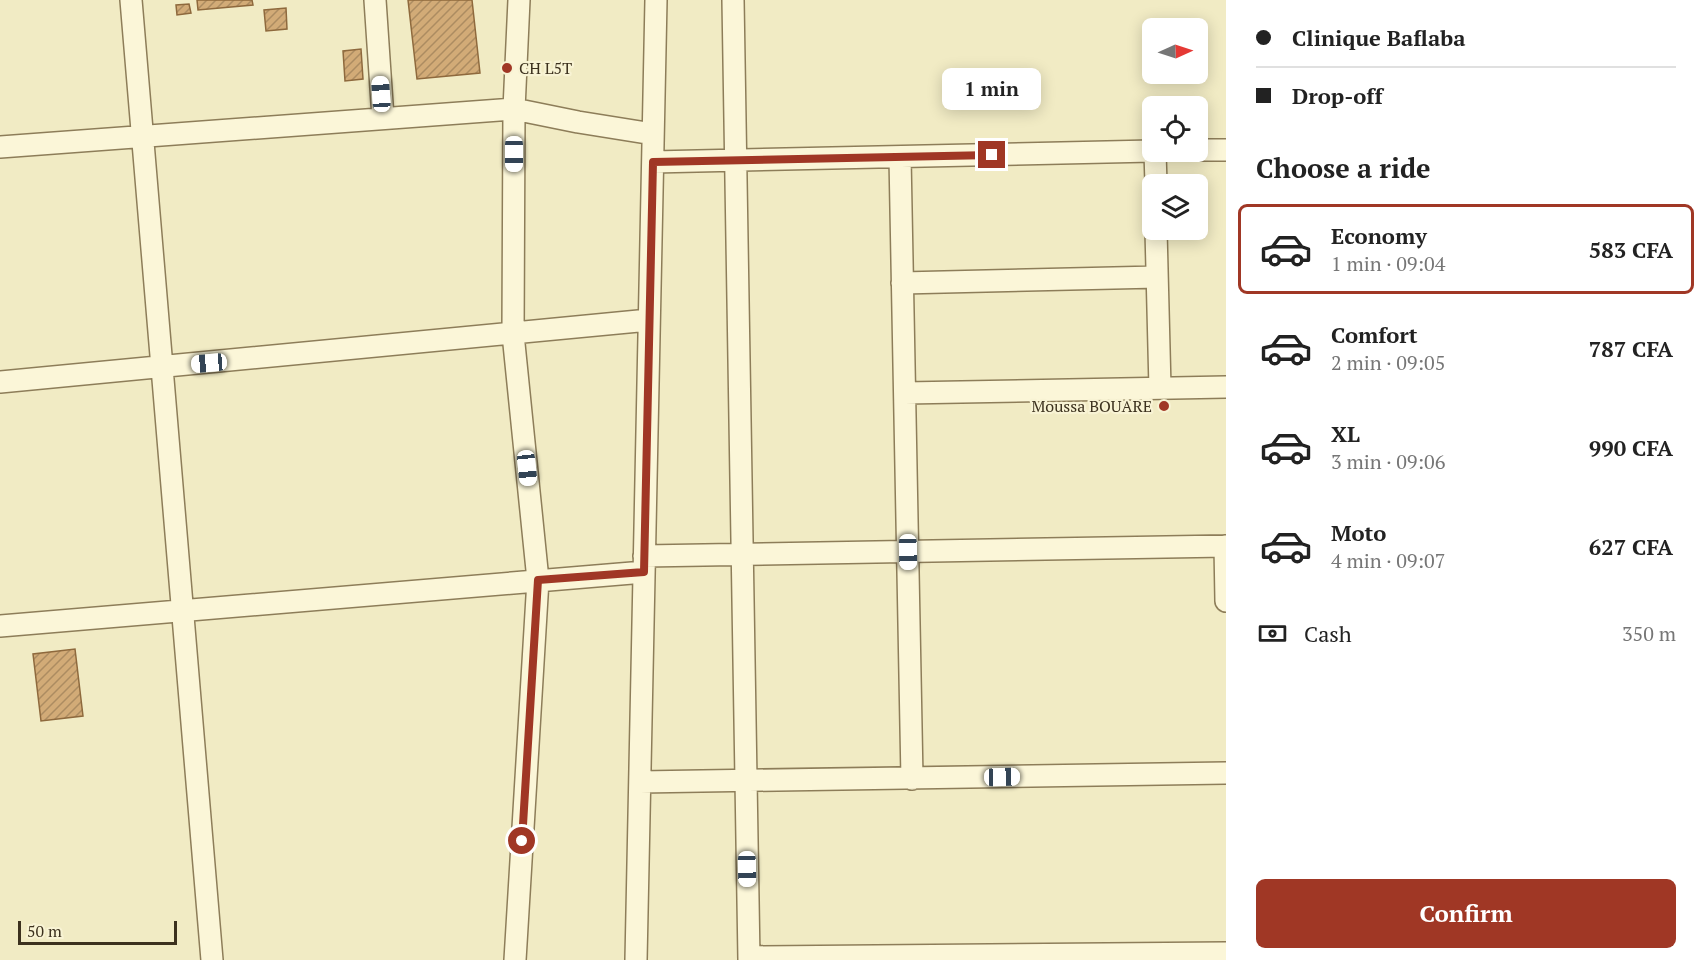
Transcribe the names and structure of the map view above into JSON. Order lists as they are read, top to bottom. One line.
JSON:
{"places":["CH L5T","Moussa BOUARE"],"scale_bar":"50 m","north":"right","page":{"banner":["Clinique Baflaba","Drop-off"],"bubble":"1 min","heading":"Choose a ride","list":[{"name":"Economy","note":"1 min · 09:04","value":"583 CFA"},{"name":"Comfort","note":"2 min · 09:05","value":"787 CFA"},{"name":"XL","note":"3 min · 09:06","value":"990 CFA"},{"name":"Moto","note":"4 min · 09:07","value":"627 CFA"}],"pay":["Cash","350 m"],"buttons":"Confirm","scale":"50 m"}}
